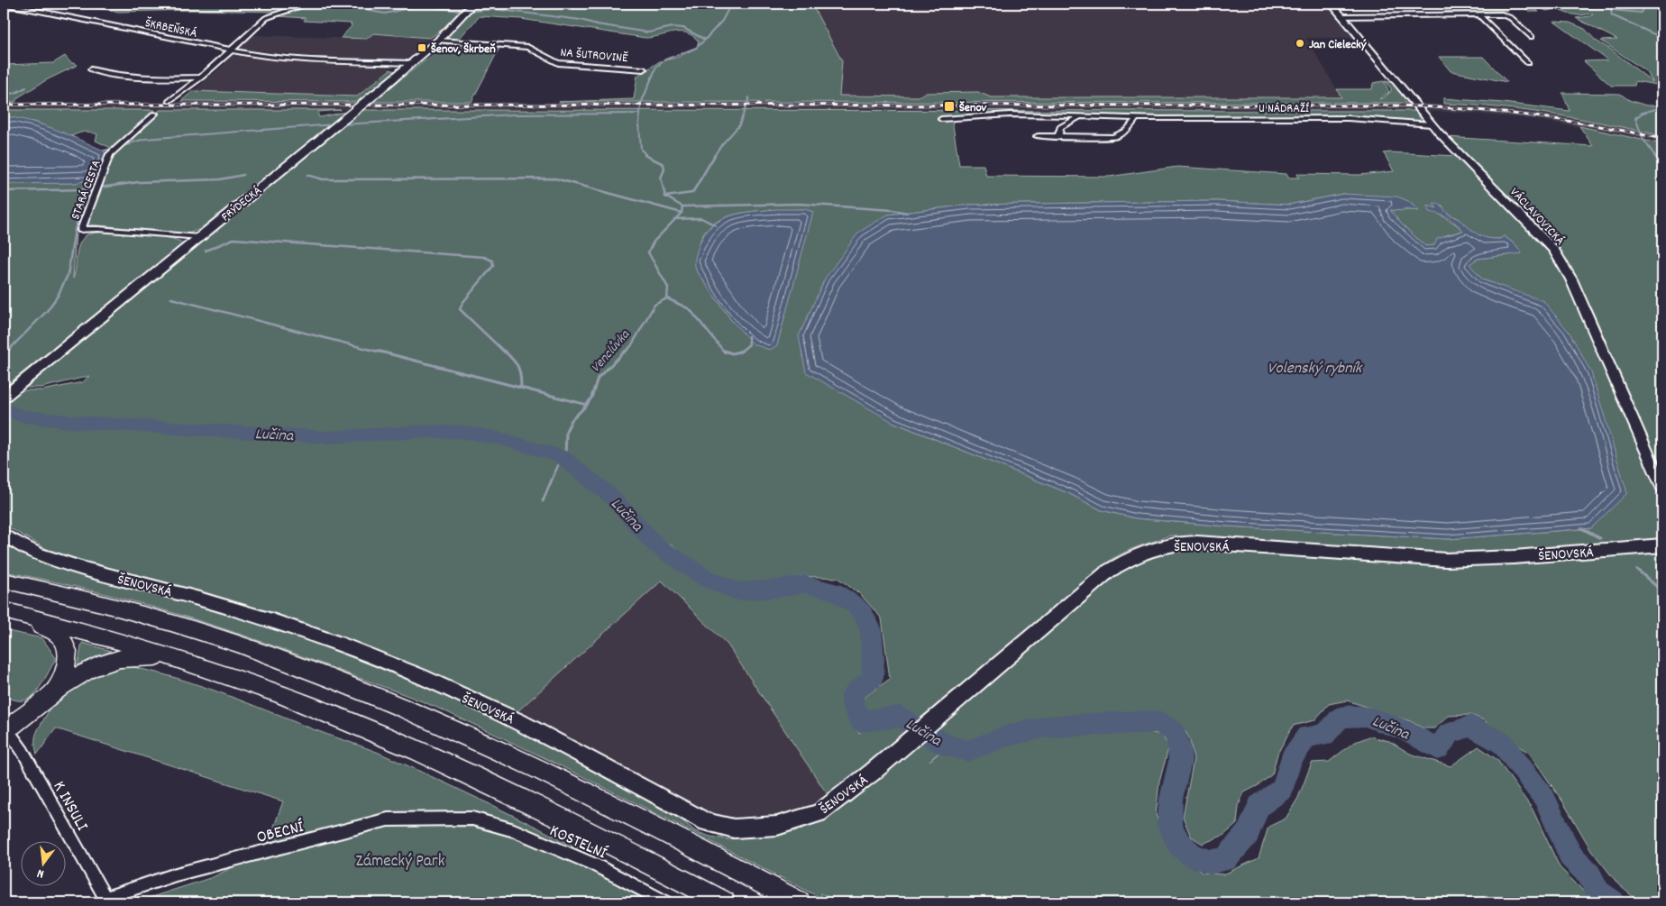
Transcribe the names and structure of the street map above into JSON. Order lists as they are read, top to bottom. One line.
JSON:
{"streets":{"main road":["FRÝDECKÁ","ŠENOVSKÁ"],"street":["ŠKRBEŇSKÁ","NA ŠUTROVINĚ","U NÁDRAŽÍ","STARÁ CESTA","VÁCLAVOVICKÁ","K INSULI","OBECNÍ","KOSTELNÍ"]},"crossings":[["ŠKRBEŇSKÁ","FRÝDECKÁ"],["NA ŠUTROVINĚ","FRÝDECKÁ"],["U NÁDRAŽÍ","VÁCLAVOVICKÁ"],["STARÁ CESTA","FRÝDECKÁ"],["K INSULI","OBECNÍ"],["OBECNÍ","KOSTELNÍ"]],"water":["Venclůvka","Volenský rybník","Lučina"],"parks":["Zámecký Park"],"places":{"other":["Jan Cielecký"],"transit":["Šenov, Škrbeň","Šenov"]},"north":"bottom"}
